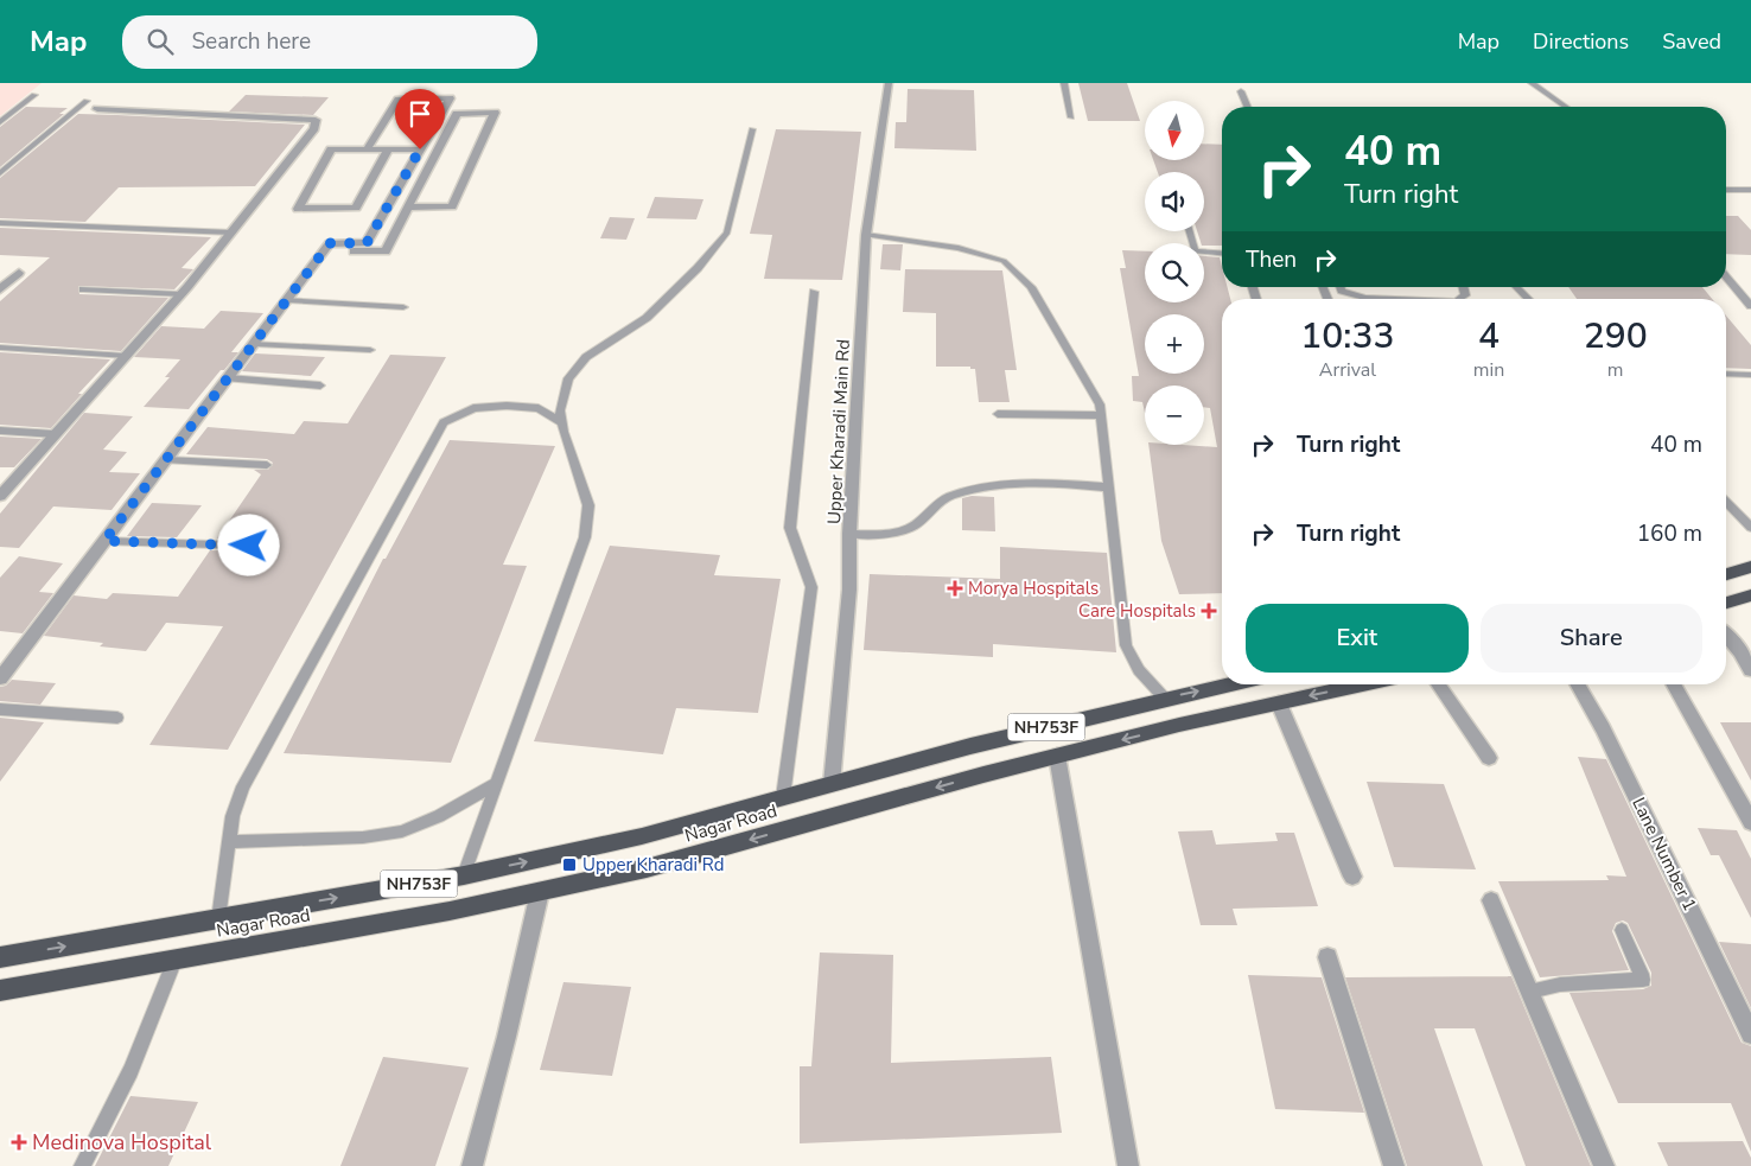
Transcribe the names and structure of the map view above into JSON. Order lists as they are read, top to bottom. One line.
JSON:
{"streets":{"highway":["NH753F","Nagar Road"],"street":["Upper Kharadi Main Rd","Lane Number 1"]},"crossings":[["Upper Kharadi Main Rd","Nagar Road"]],"places":{"health":["Morya Hospitals","Care Hospitals","Medinova Hospital"],"transit":["Upper Kharadi Rd"]},"north":"bottom","page":{"header":"Map","search":"Search here","nav":["Map","Directions","Saved"],"map_buttons":["+","−"],"turn":["40 m","Turn right"],"then":"Then","eta":["10:33","Arrival","4","min","290","m"],"list":[{"name":"Turn right","value":"40 m"},{"name":"Turn right","value":"160 m"}],"buttons":["Exit","Share"]}}
